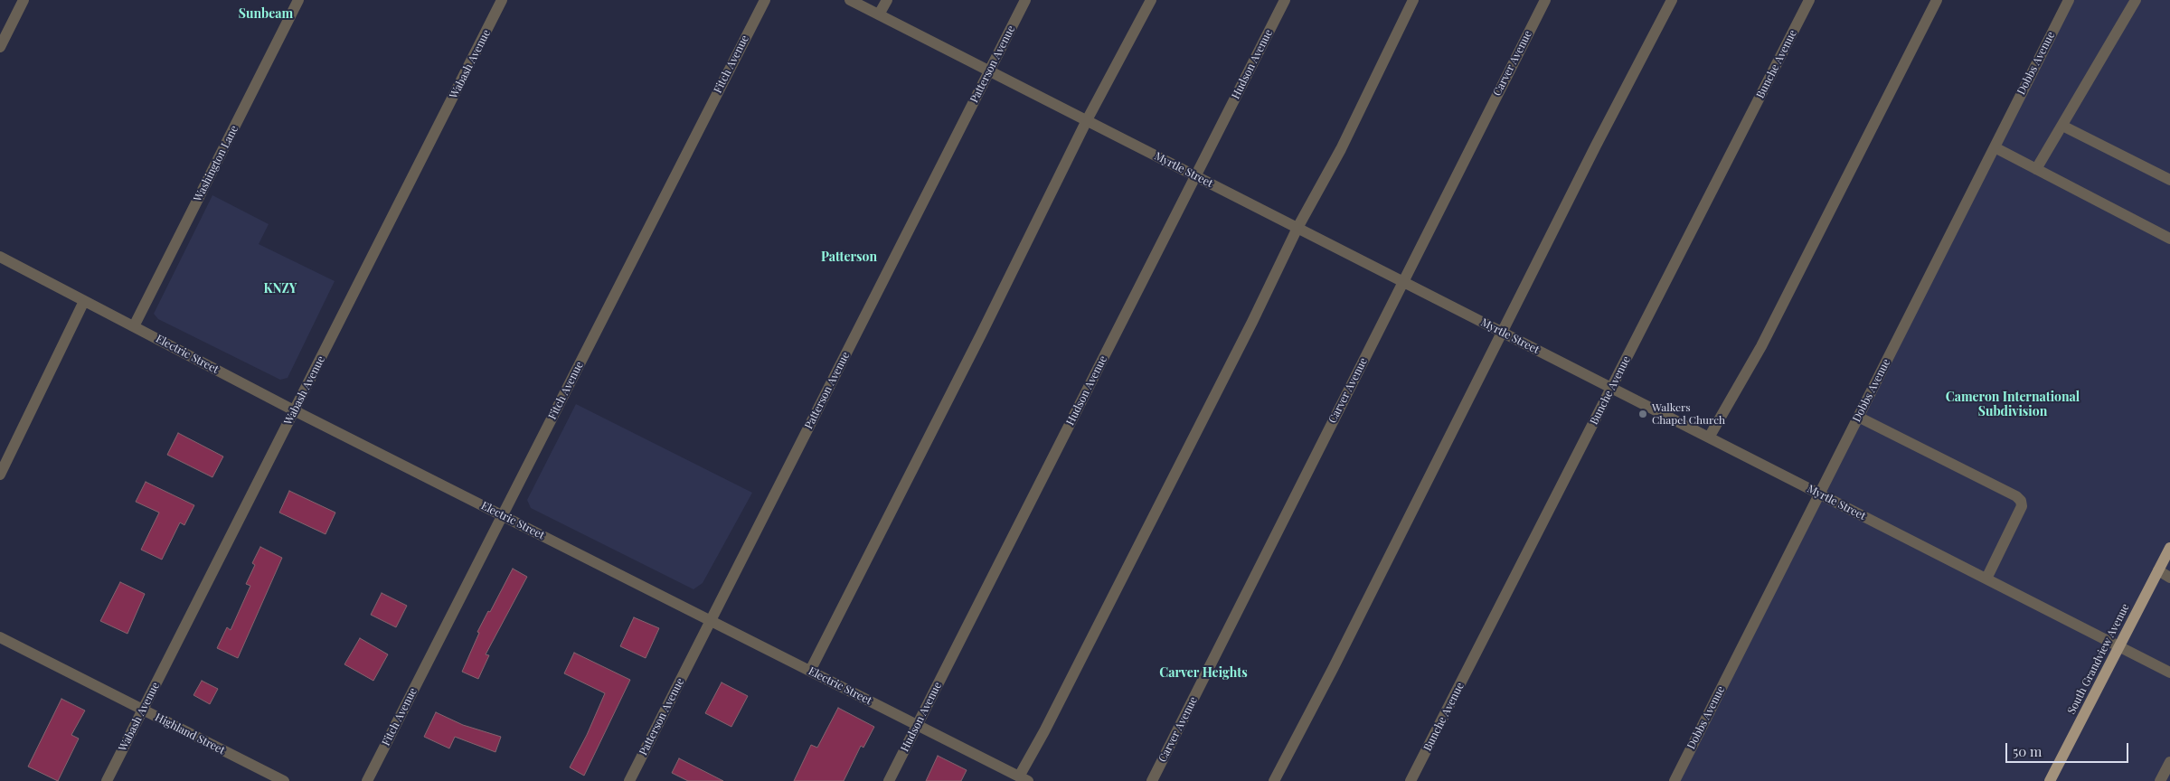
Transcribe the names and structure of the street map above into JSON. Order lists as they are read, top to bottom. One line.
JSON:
{"streets":{"main road":["South Grandview Avenue"],"street":["Carver Avenue","Dobbs Avenue","Wabash Avenue","Fitch Avenue","Patterson Avenue","Hudson Avenue","Bunche Avenue","Washington Lane","Myrtle Street","Electric Street","Highland Street"]},"crossings":[["Carver Avenue","Myrtle Street"],["Dobbs Avenue","Myrtle Street"],["Wabash Avenue","Electric Street"],["Wabash Avenue","Highland Street"],["Fitch Avenue","Electric Street"],["Patterson Avenue","Myrtle Street"],["Patterson Avenue","Electric Street"],["Hudson Avenue","Myrtle Street"],["Hudson Avenue","Electric Street"],["Bunche Avenue","Myrtle Street"],["Washington Lane","Electric Street"],["Myrtle Street","South Grandview Avenue"]],"districts":["Sunbeam","Patterson","KNZY","Cameron International Subdivision","Carver Heights"],"places":["Walkers Chapel Church"],"scale_bar":"50 m"}
